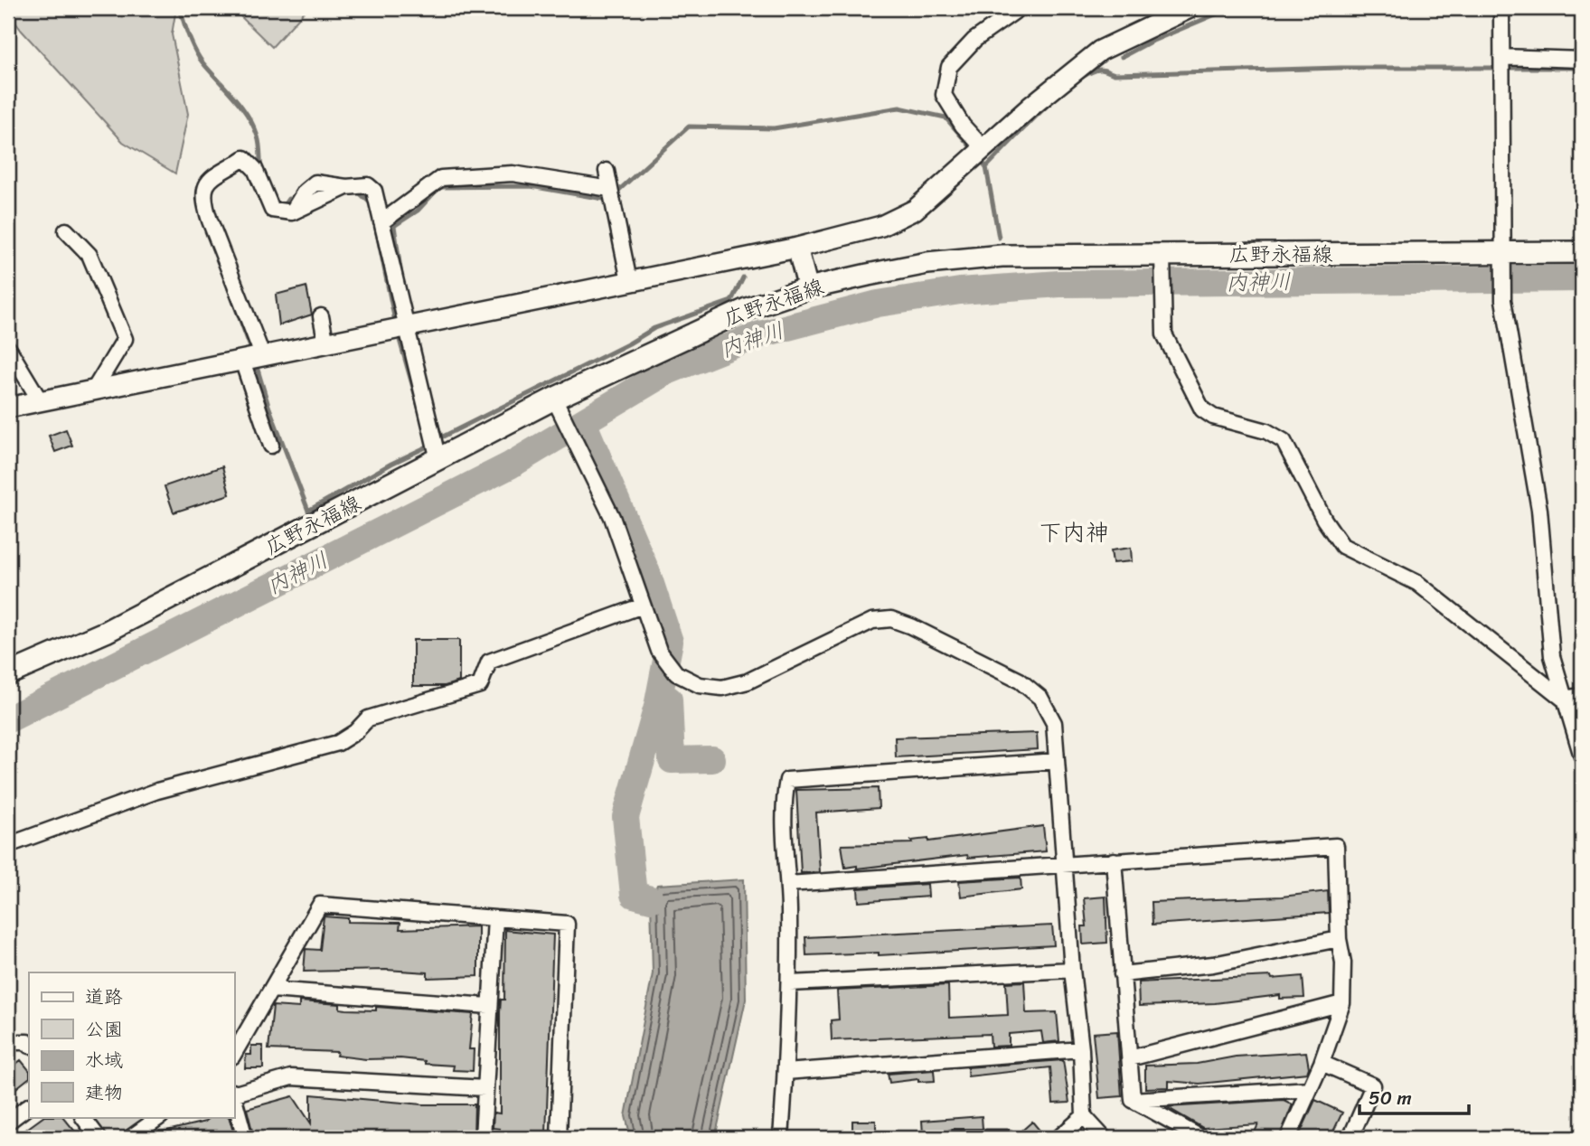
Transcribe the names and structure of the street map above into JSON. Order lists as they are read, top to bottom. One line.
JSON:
{"streets":{"main road":["広野永福線"]},"districts":["下内神"],"water":["内神川"],"legend":["道路","公園","水域","建物"],"scale_bar":"50 m"}
